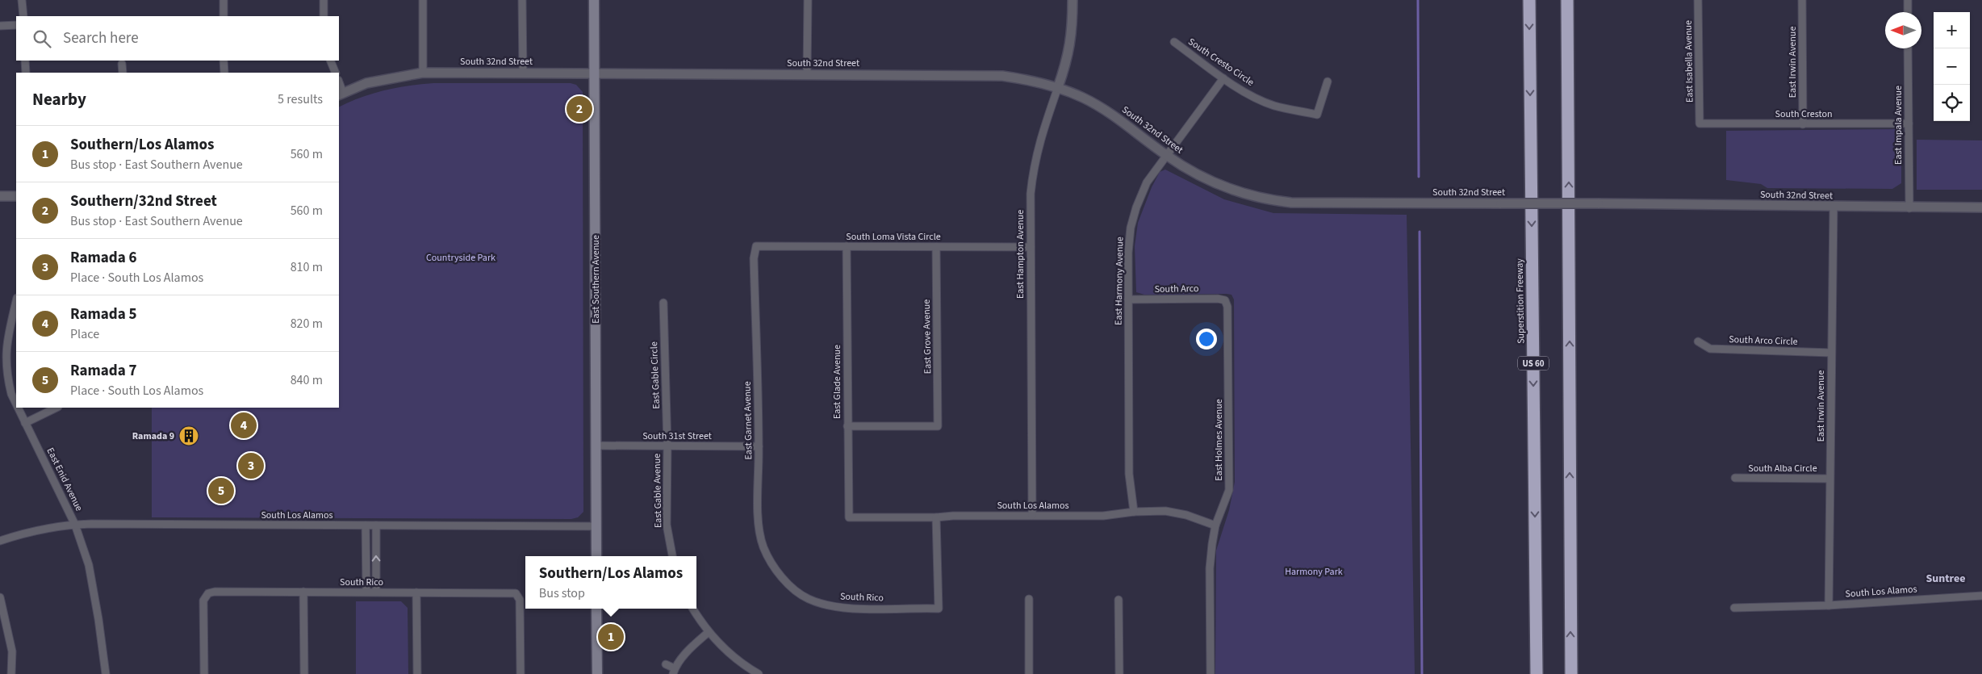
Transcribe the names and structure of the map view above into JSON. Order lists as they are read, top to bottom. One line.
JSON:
{"streets":{"highway":["Superstition Freeway","US 60"],"main road":["East Southern Avenue"],"street":["South 32nd Street","East Isabella Avenue","South Cresto Circle","East Irwin Avenue","South Creston","East Impala Avenue","South Loma Vista Circle","East Hampton Avenue","East Harmony Avenue","South Arco","East Grove Avenue","South Arco Circle","East Gable Circle","East Glade Avenue","East Garnet Avenue","South 31st Street","East Holmes Avenue","South Alba Circle","East Enid Avenue","East Gable Avenue","South Los Alamos","South Rico"]},"crossings":[["South 32nd Street","East Irwin Avenue"],["South 32nd Street","East Impala Avenue"],["South 32nd Street","East Hampton Avenue"],["South 32nd Street","East Southern Avenue"],["South 32nd Street","East Harmony Avenue"],["East Isabella Avenue","South Creston"],["South Cresto Circle","East Harmony Avenue"],["East Irwin Avenue","South Creston"],["East Irwin Avenue","South Arco Circle"],["East Irwin Avenue","South Alba Circle"],["East Irwin Avenue","South Los Alamos"],["South Creston","East Impala Avenue"],["South Loma Vista Circle","East Hampton Avenue"],["South Loma Vista Circle","East Grove Avenue"],["South Loma Vista Circle","East Glade Avenue"],["South Loma Vista Circle","East Garnet Avenue"],["East Hampton Avenue","South Los Alamos"],["East Southern Avenue","South 31st Street"],["East Southern Avenue","South Los Alamos"],["East Harmony Avenue","South Arco"],["East Harmony Avenue","South Los Alamos"],["South Arco","East Holmes Avenue"],["East Grove Avenue","East Glade Avenue"],["East Gable Circle","South 31st Street"],["East Gable Circle","East Gable Avenue"],["East Glade Avenue","South Los Alamos"],["East Garnet Avenue","South 31st Street"],["East Garnet Avenue","South Rico"],["South 31st Street","East Gable Avenue"],["East Holmes Avenue","South Los Alamos"],["East Enid Avenue","South Los Alamos"],["South Los Alamos","South Rico"]],"districts":["Suntree"],"parks":["Countryside Park","Harmony Park"],"places":{"building":["Ramada 9"]},"north":"left","page":{"map_buttons":["+","−"],"search":"Search here","heading":["Nearby","5 results"],"pins":["2","4","3","5","1"],"list":[{"mark":"1","name":"Southern/Los Alamos","note":"Bus stop · East Southern Avenue","value":"560 m"},{"mark":"2","name":"Southern/32nd Street","note":"Bus stop · East Southern Avenue","value":"560 m"},{"mark":"3","name":"Ramada 6","note":"Place · South Los Alamos","value":"810 m"},{"mark":"4","name":"Ramada 5","note":"Place","value":"820 m"},{"mark":"5","name":"Ramada 7","note":"Place · South Los Alamos","value":"840 m"}],"popup":["Southern/Los Alamos","Bus stop"]}}
